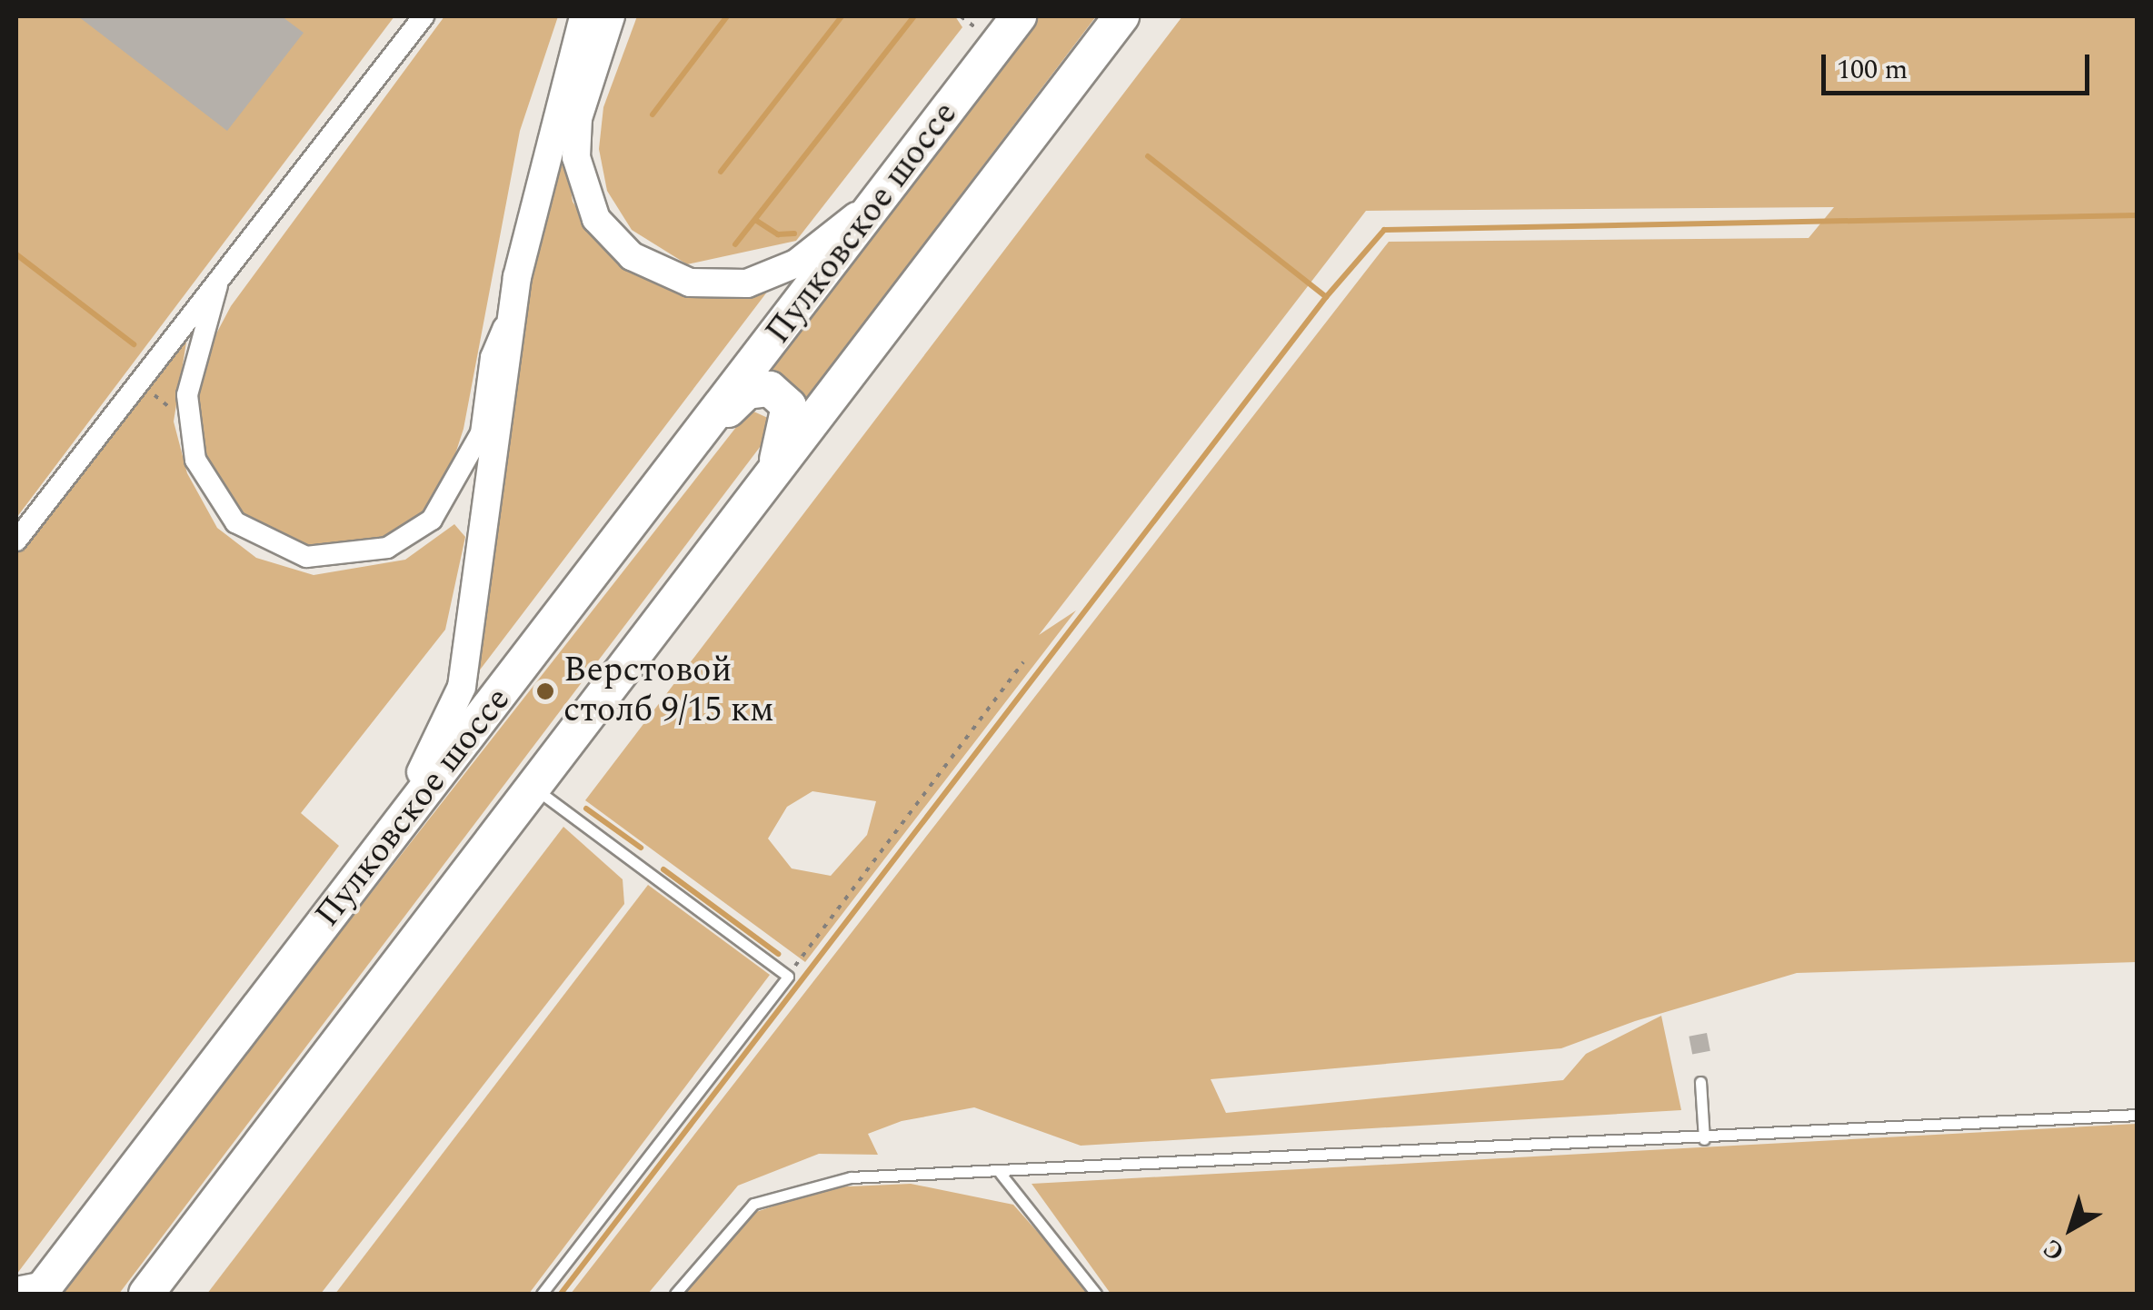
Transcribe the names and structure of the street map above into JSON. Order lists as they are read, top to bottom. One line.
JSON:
{"streets":{"highway":["Пулковское шоссе"]},"places":["Верстовой столб 9/15 км"],"scale_bar":"100 m","north":"bottom left"}
